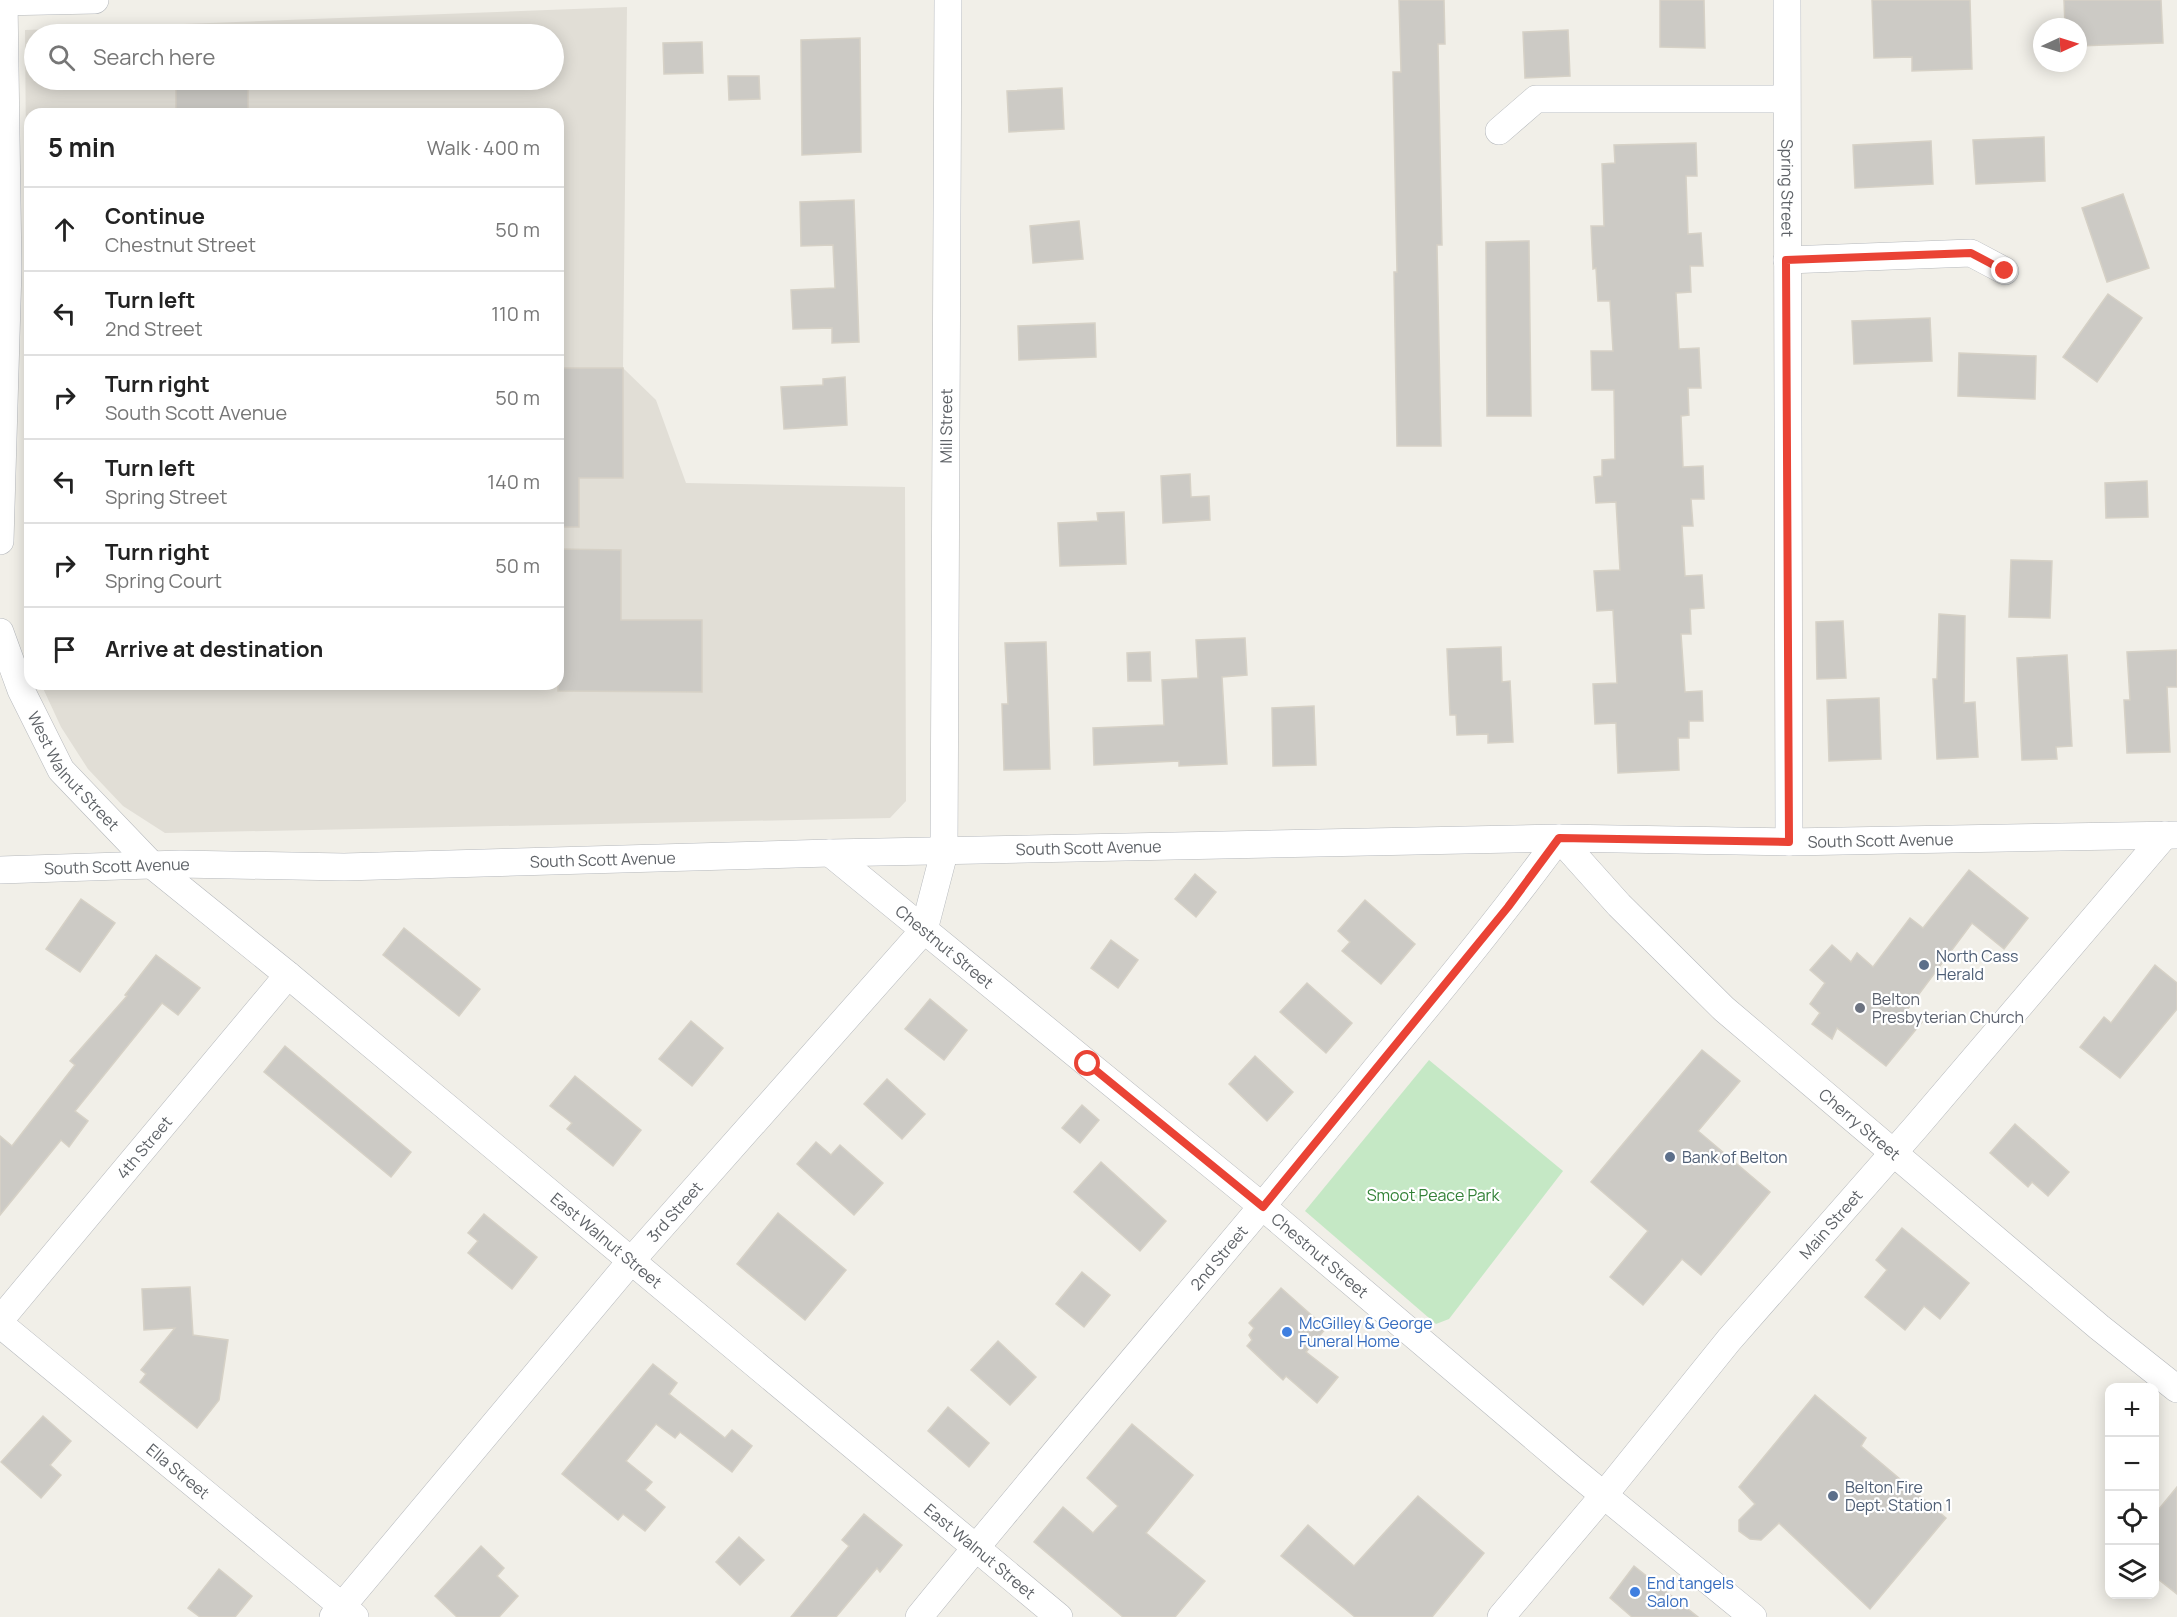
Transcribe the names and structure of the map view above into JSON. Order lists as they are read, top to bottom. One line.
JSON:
{"streets":{"street":["Spring Street","Mill Street","West Walnut Street","South Scott Avenue","Chestnut Street","Cherry Street","4th Street","3rd Street","Main Street","East Walnut Street","2nd Street","Ella Street"]},"crossings":[["Spring Street","South Scott Avenue"],["Mill Street","South Scott Avenue"],["Mill Street","3rd Street"],["West Walnut Street","South Scott Avenue"],["West Walnut Street","East Walnut Street"],["South Scott Avenue","Chestnut Street"],["South Scott Avenue","Cherry Street"],["South Scott Avenue","3rd Street"],["South Scott Avenue","Main Street"],["South Scott Avenue","East Walnut Street"],["South Scott Avenue","2nd Street"],["Chestnut Street","3rd Street"],["Chestnut Street","Main Street"],["Chestnut Street","2nd Street"],["Cherry Street","Main Street"],["Cherry Street","2nd Street"],["4th Street","East Walnut Street"],["4th Street","Ella Street"],["3rd Street","East Walnut Street"],["3rd Street","Ella Street"],["East Walnut Street","2nd Street"]],"parks":["Smoot Peace Park"],"places":["North Cass Herald","Belton Presbyterian Church","Bank of Belton","McGilley & George Funeral Home","Belton Fire Dept. Station 1","End tangels Salon"],"north":"right","page":{"search":"Search here","heading":["5 min","Walk · 400 m"],"list":[["Continue","Chestnut Street","50 m"],["Turn left","2nd Street","110 m"],["Turn right","South Scott Avenue","50 m"],["Turn left","Spring Street","140 m"],["Turn right","Spring Court","50 m"],"Arrive at destination"],"map_buttons":["+","−"]}}
